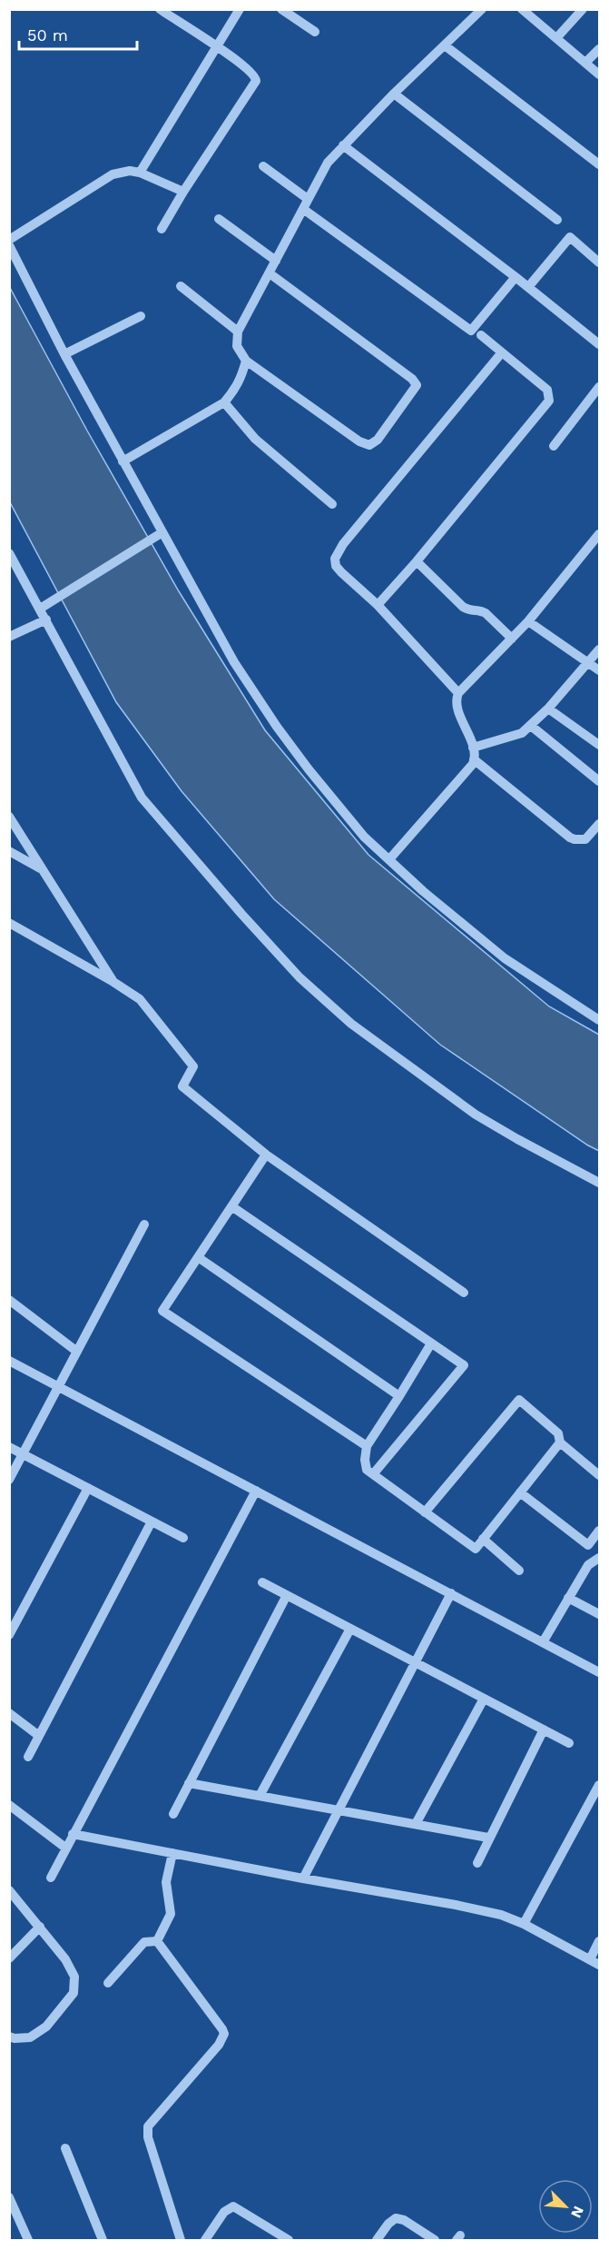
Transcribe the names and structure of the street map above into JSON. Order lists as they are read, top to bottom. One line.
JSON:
{"scale_bar":"50 m","north":"bottom right"}
